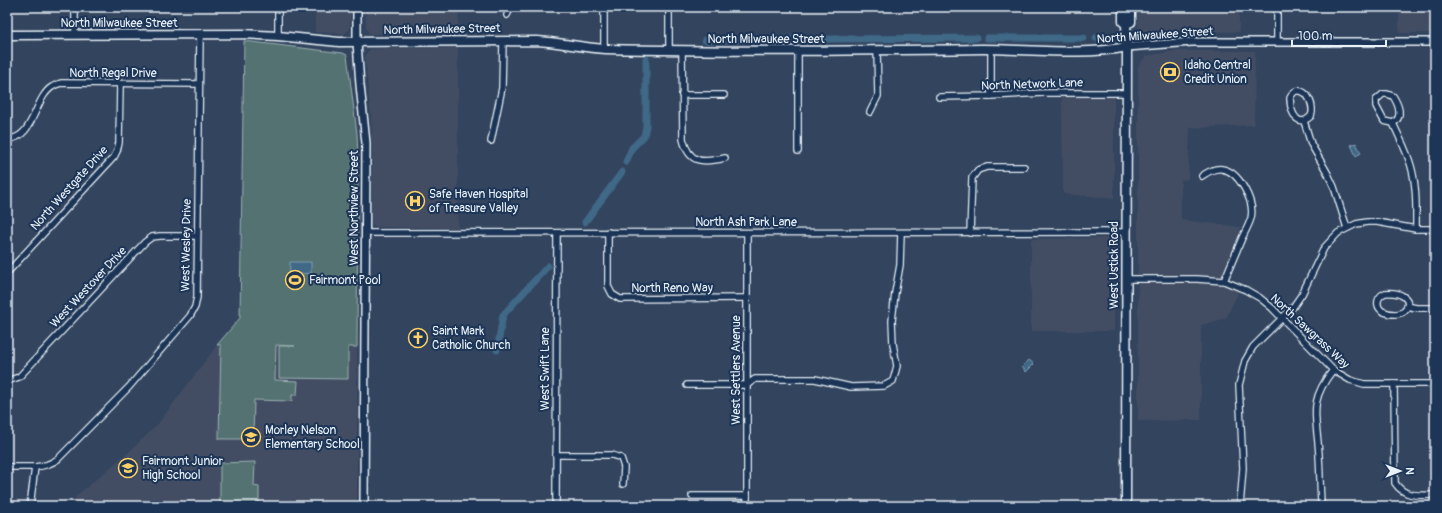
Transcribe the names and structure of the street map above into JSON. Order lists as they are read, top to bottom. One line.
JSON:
{"streets":{"main road":["North Milwaukee Street","West Ustick Road"],"street":["North Regal Drive","North Network Lane","North Westgate Drive","West Northview Street","North Ash Park Lane","West Wesley Drive","West Westover Drive","North Reno Way","North Sawgrass Way","West Swift Lane","West Settlers Avenue"]},"crossings":[["North Milwaukee Street","West Northview Street"],["North Milwaukee Street","West Wesley Drive"],["North Milwaukee Street","West Ustick Road"],["North Regal Drive","North Westgate Drive"],["North Regal Drive","West Wesley Drive"],["North Network Lane","West Ustick Road"],["West Northview Street","North Ash Park Lane"],["North Ash Park Lane","West Ustick Road"],["North Ash Park Lane","North Reno Way"],["North Ash Park Lane","West Swift Lane"],["North Ash Park Lane","West Settlers Avenue"],["West Wesley Drive","West Westover Drive"],["West Ustick Road","North Sawgrass Way"],["North Reno Way","West Settlers Avenue"]],"places":{"bank":["Idaho Central Credit Union"],"hospital":["Safe Haven Hospital of Treasure Valley"],"sports":["Fairmont Pool"],"church":["Saint Mark Catholic Church"],"school or university":["Morley Nelson Elementary School","Fairmont Junior High School"]},"scale_bar":"100 m","north":"right"}
